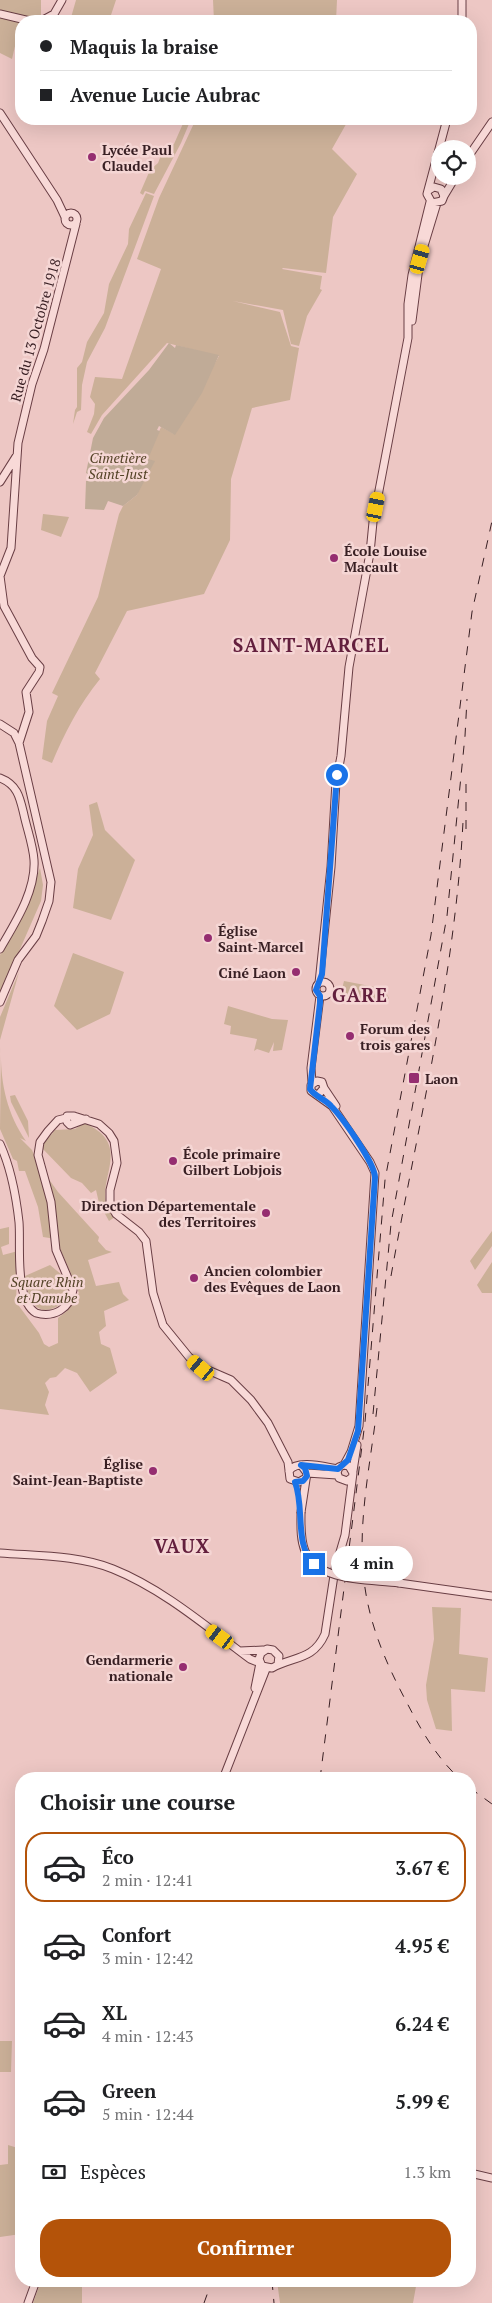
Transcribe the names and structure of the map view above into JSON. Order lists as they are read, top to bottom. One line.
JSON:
{"streets":{"main road":["Rue du 13 Octobre 1918"]},"districts":["SAINT-MARCEL","GARE","VAUX"],"parks":["Cimetière Saint-Just","Square Rhin et Danube"],"places":{"other":["Lycée Paul Claudel","École Louise Macault","Église Saint-Marcel","Ciné Laon","Forum des trois gares","École primaire Gilbert Lobjois","Direction Départementale des Territoires","Ancien colombier des Evêques de Laon","Église Saint-Jean-Baptiste","Gendarmerie nationale"],"transit":["Laon"]},"page":{"banner":["Maquis la braise","Avenue Lucie Aubrac"],"bubble":"4 min","heading":"Choisir une course","list":[{"name":"Éco","note":"2 min · 12:41","value":"3.67 €"},{"name":"Confort","note":"3 min · 12:42","value":"4.95 €"},{"name":"XL","note":"4 min · 12:43","value":"6.24 €"},{"name":"Green","note":"5 min · 12:44","value":"5.99 €"}],"pay":["Espèces","1.3 km"],"buttons":"Confirmer"}}
